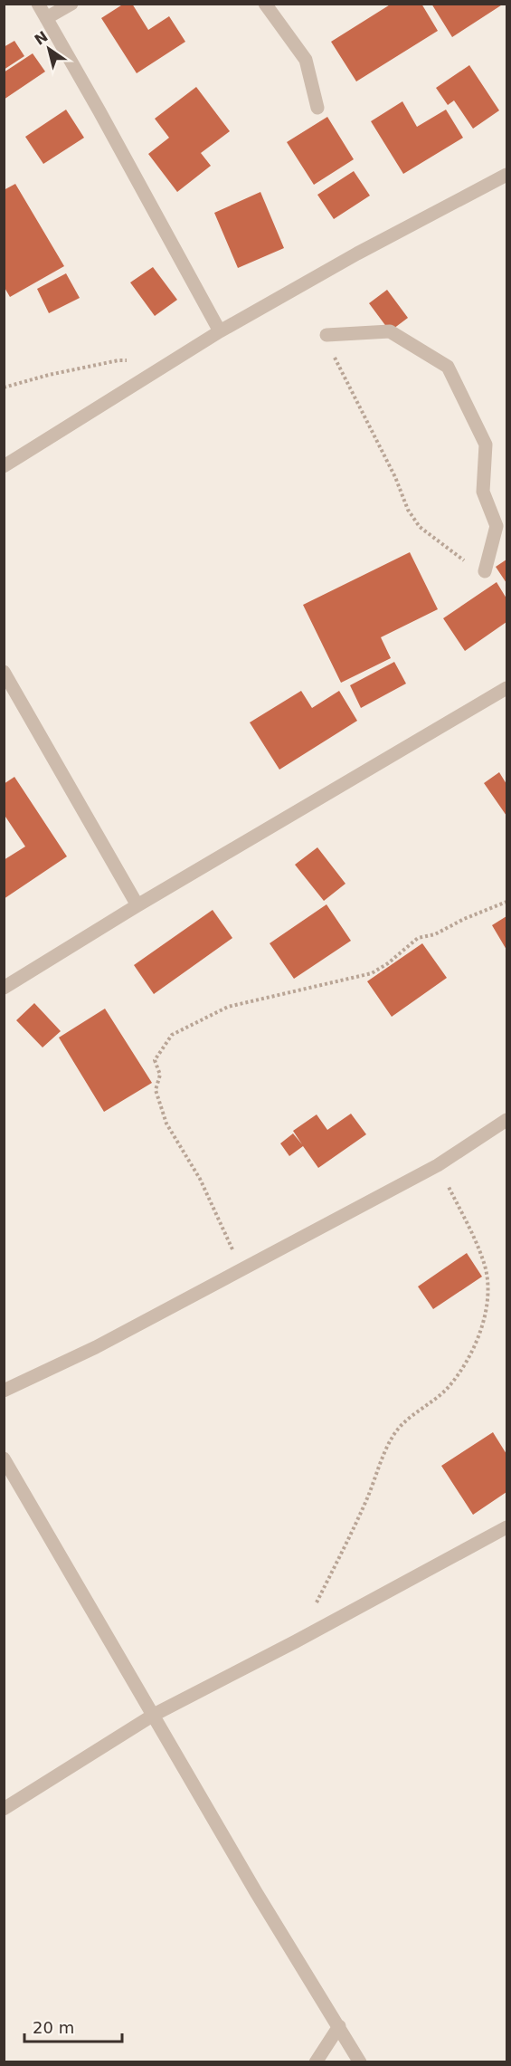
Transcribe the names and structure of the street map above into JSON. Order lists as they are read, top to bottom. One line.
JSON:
{"scale_bar":"20 m","north":"top left"}
